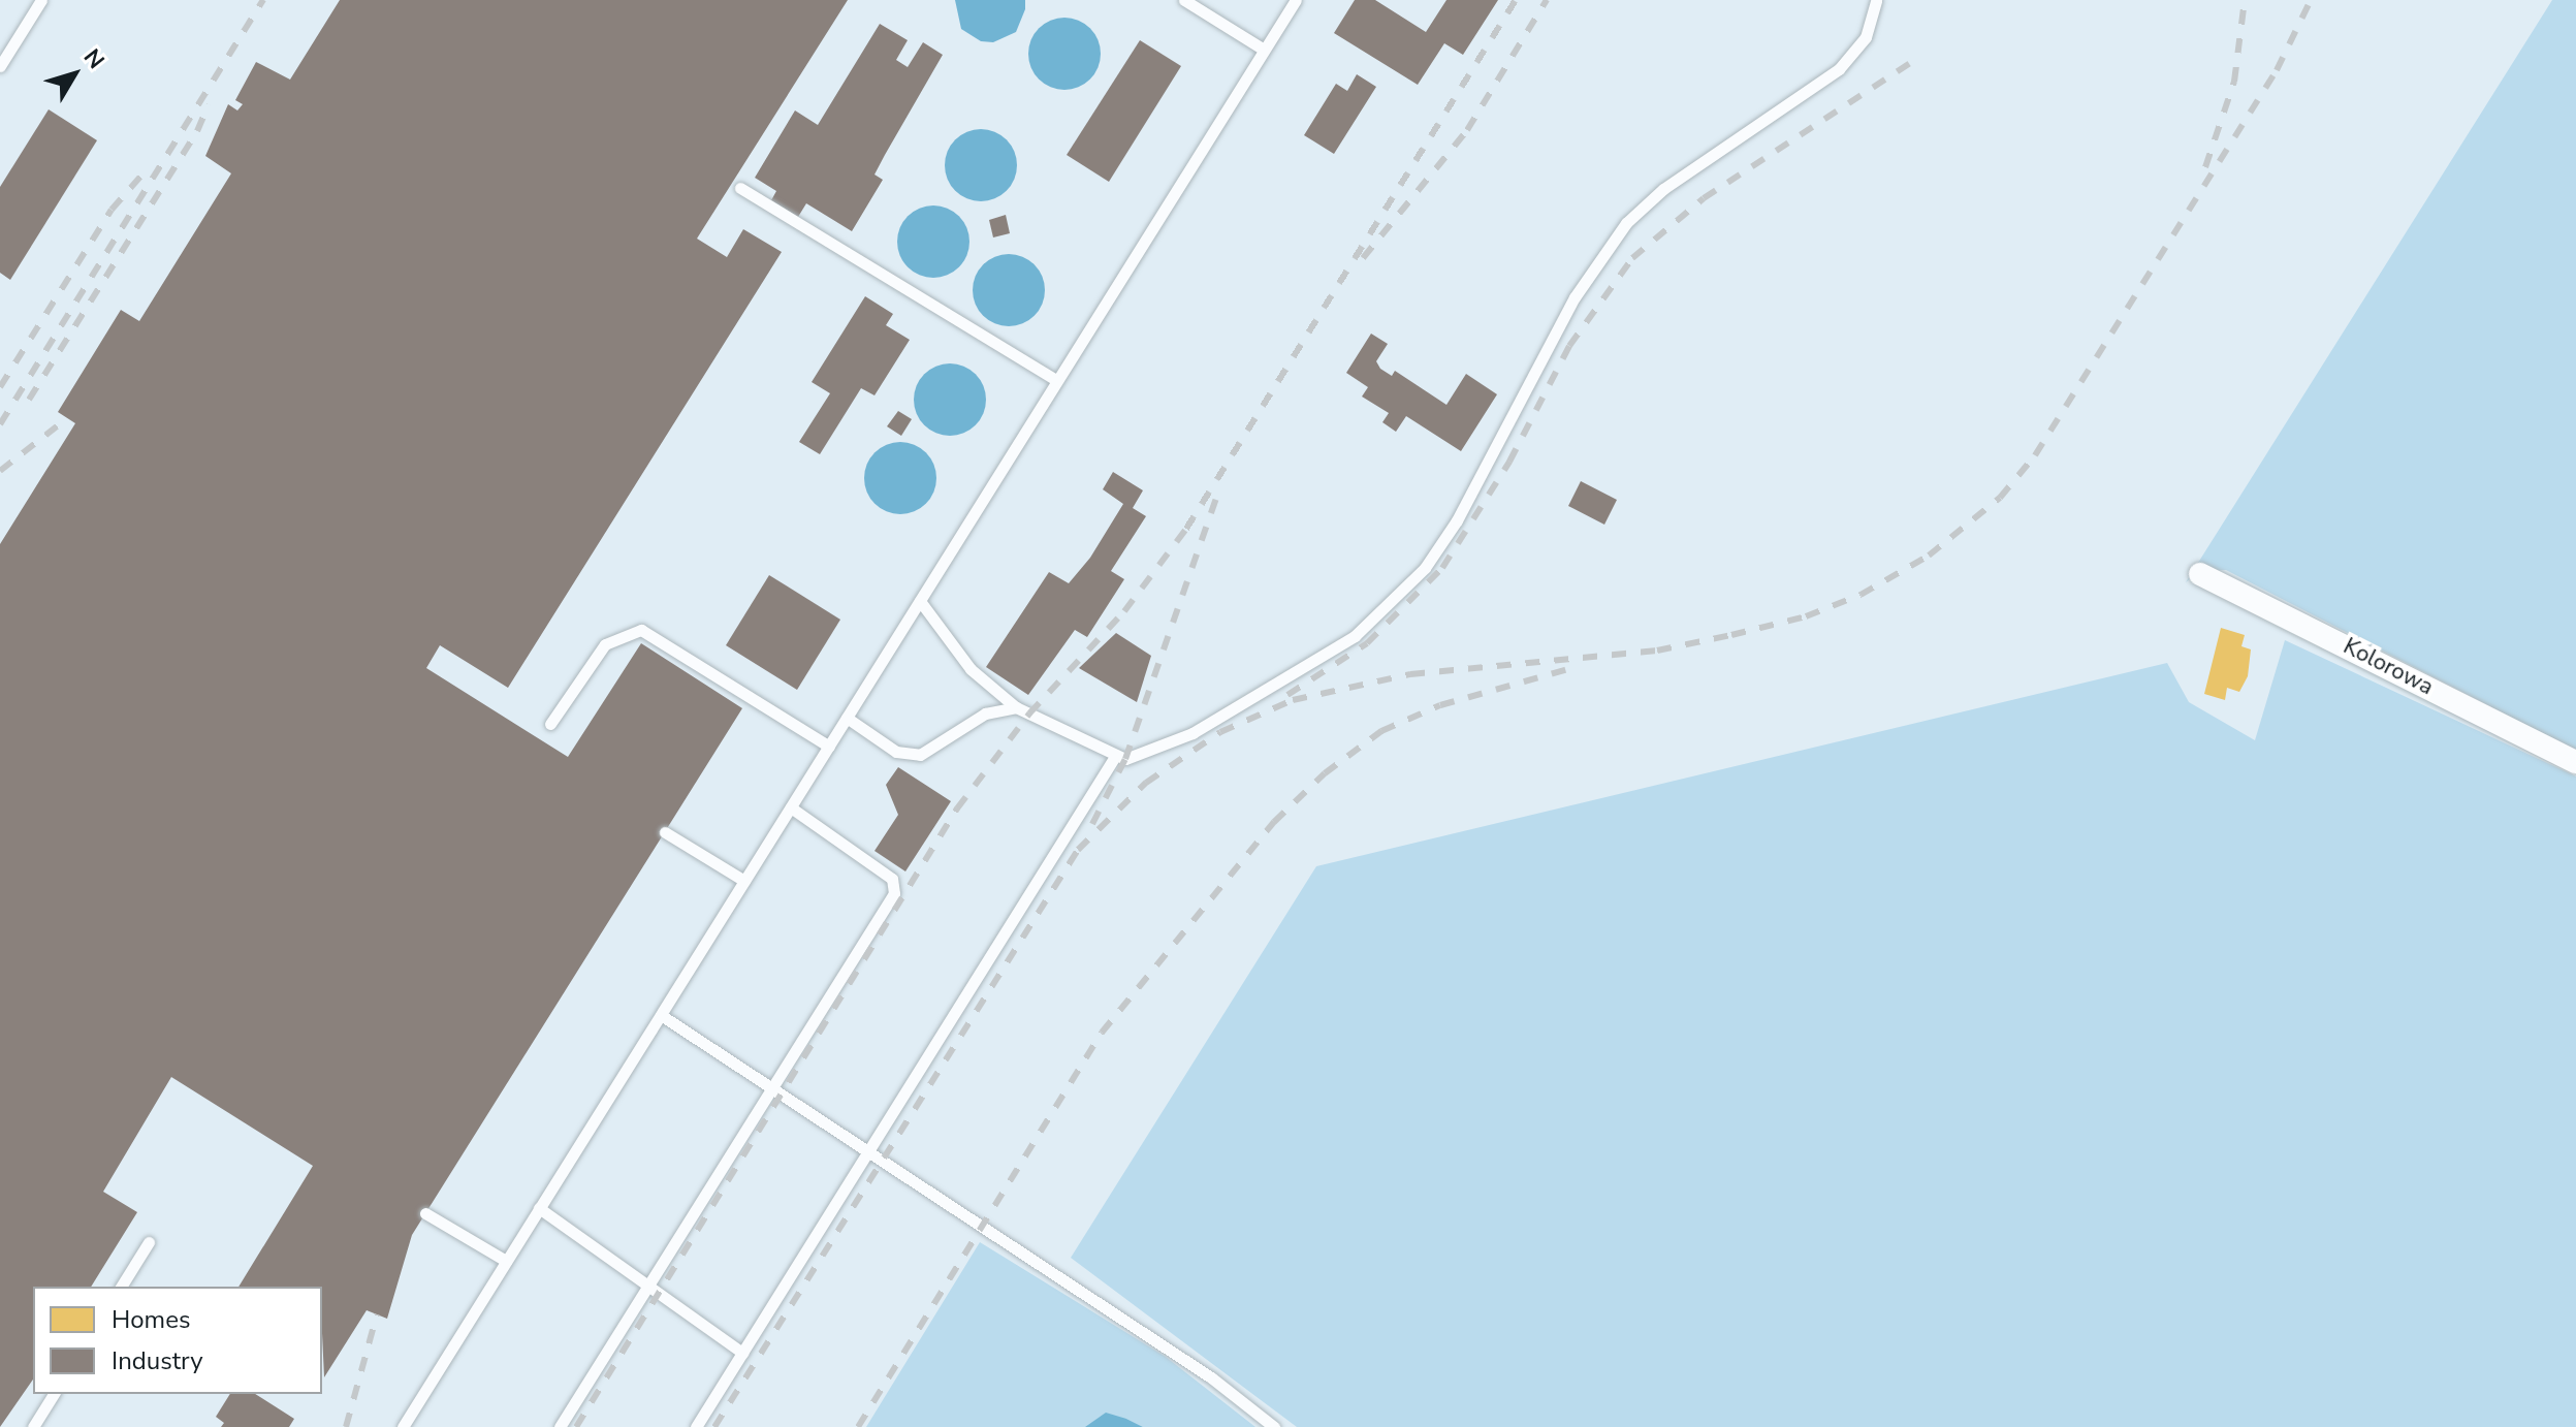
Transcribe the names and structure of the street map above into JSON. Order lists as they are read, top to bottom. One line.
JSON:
{"streets":{"street":["Kolorowa"]},"legend":["Homes","Industry"],"north":"top right"}
